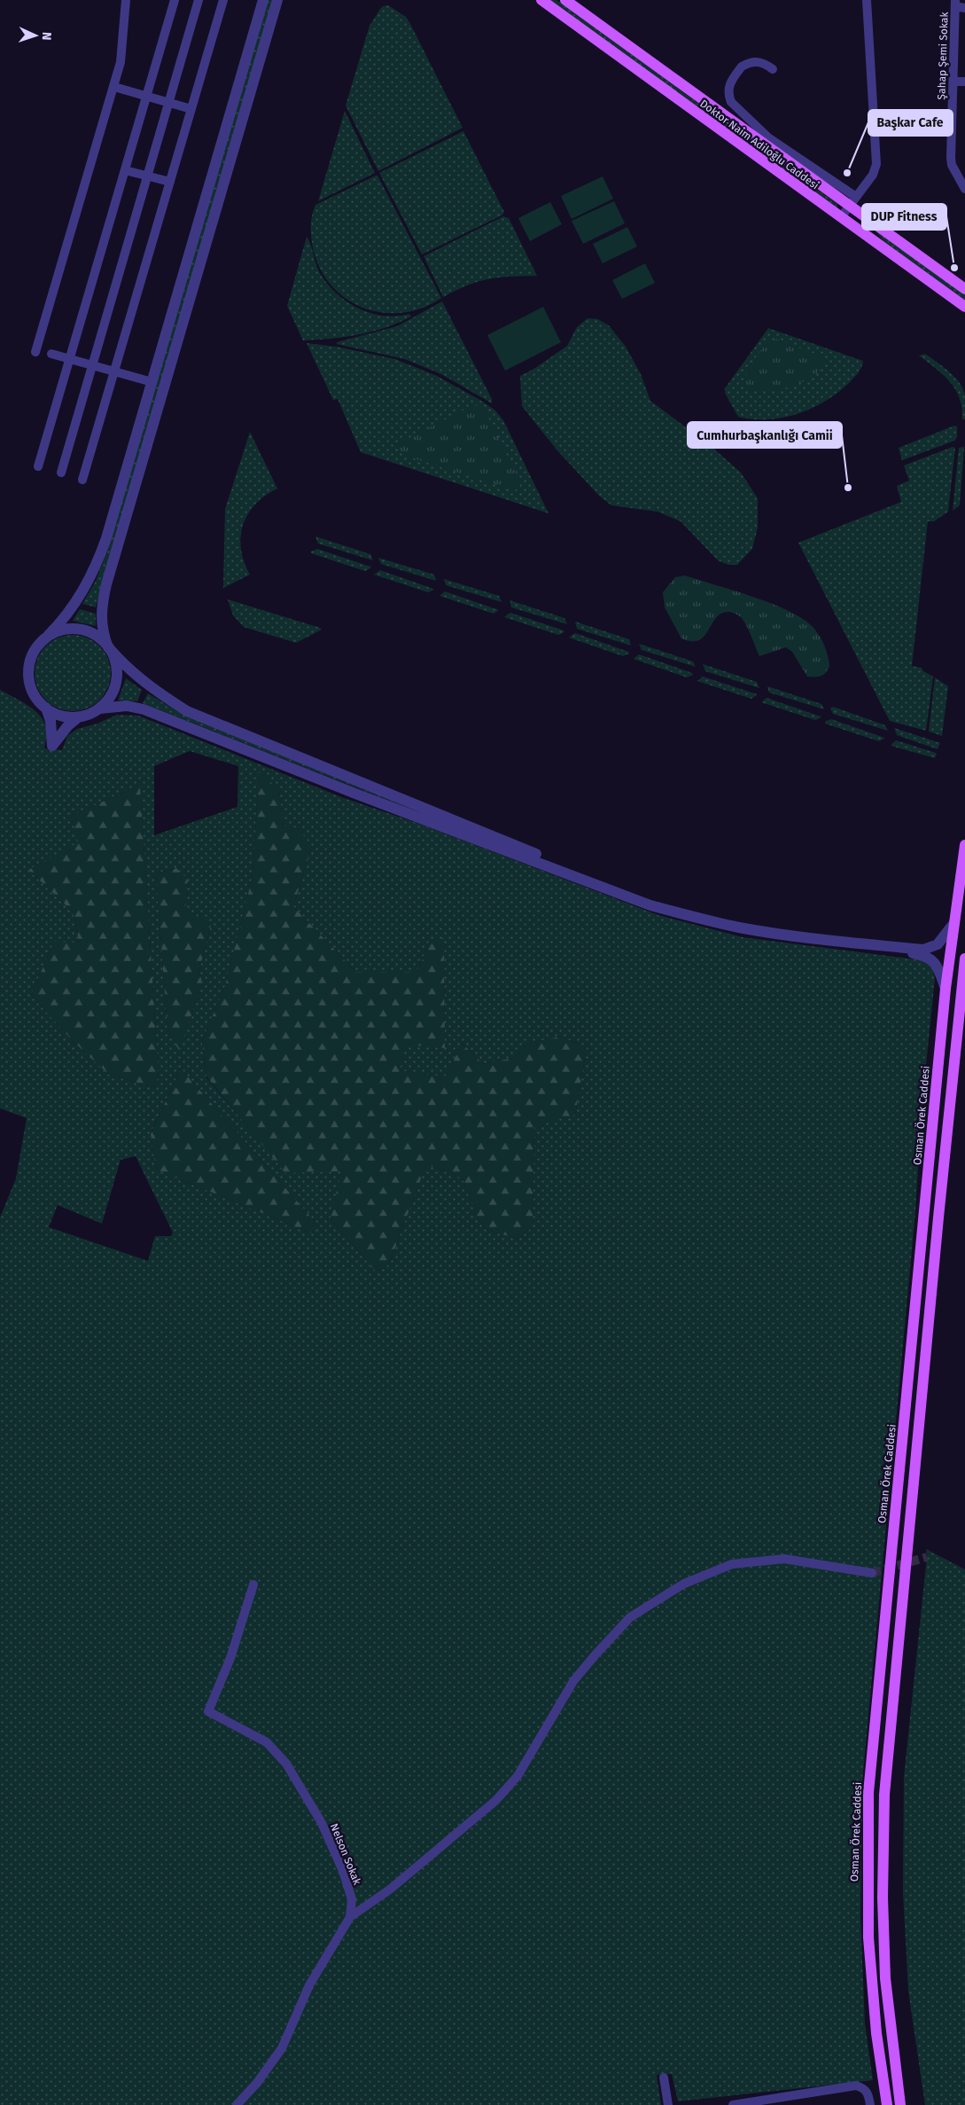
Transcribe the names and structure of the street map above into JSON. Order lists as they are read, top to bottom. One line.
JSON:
{"streets":{"main road":["Doktor Naim Adiloğlu Caddesi","Osman Örek Caddesi"],"street":["Şahap Şemi Sokak","Nelson Sokak"]},"places":["Başkar Cafe","DUP Fitness","Cumhurbaşkanlığı Camii"],"north":"right"}
